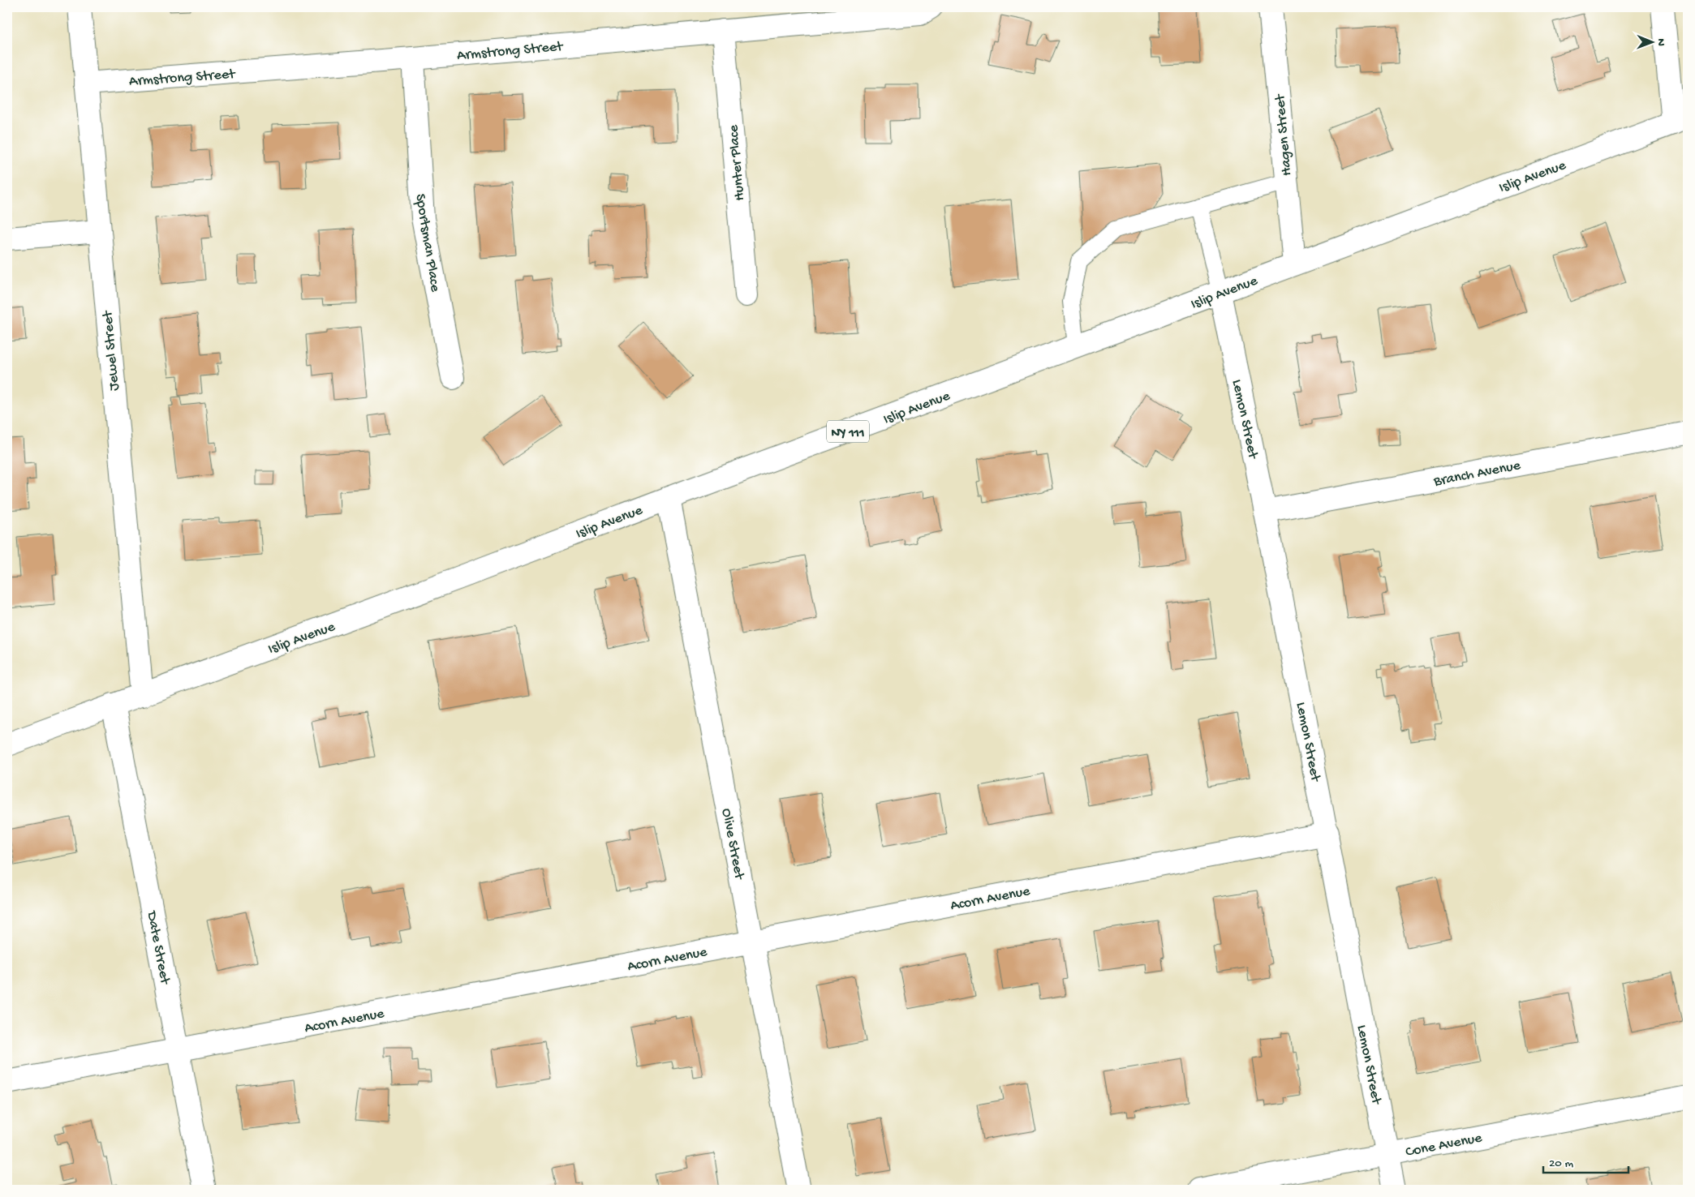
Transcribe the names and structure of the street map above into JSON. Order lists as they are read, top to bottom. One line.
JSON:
{"streets":{"street":["Armstrong Street","Hagen Street","Hunter Place","Islip Avenue","Sportsman Place","Jewel Street","Lemon Street","NY 111","Branch Avenue","Olive Street","Acorn Avenue","Date Street","Cone Avenue"]},"crossings":[["Armstrong Street","Hunter Place"],["Armstrong Street","Sportsman Place"],["Armstrong Street","Jewel Street"],["Hagen Street","Islip Avenue"],["Islip Avenue","Jewel Street"],["Islip Avenue","Lemon Street"],["Islip Avenue","Olive Street"],["Islip Avenue","Date Street"],["Lemon Street","Branch Avenue"],["Lemon Street","Acorn Avenue"],["Lemon Street","Cone Avenue"],["Olive Street","Acorn Avenue"],["Acorn Avenue","Date Street"]],"scale_bar":"20 m","north":"right"}
